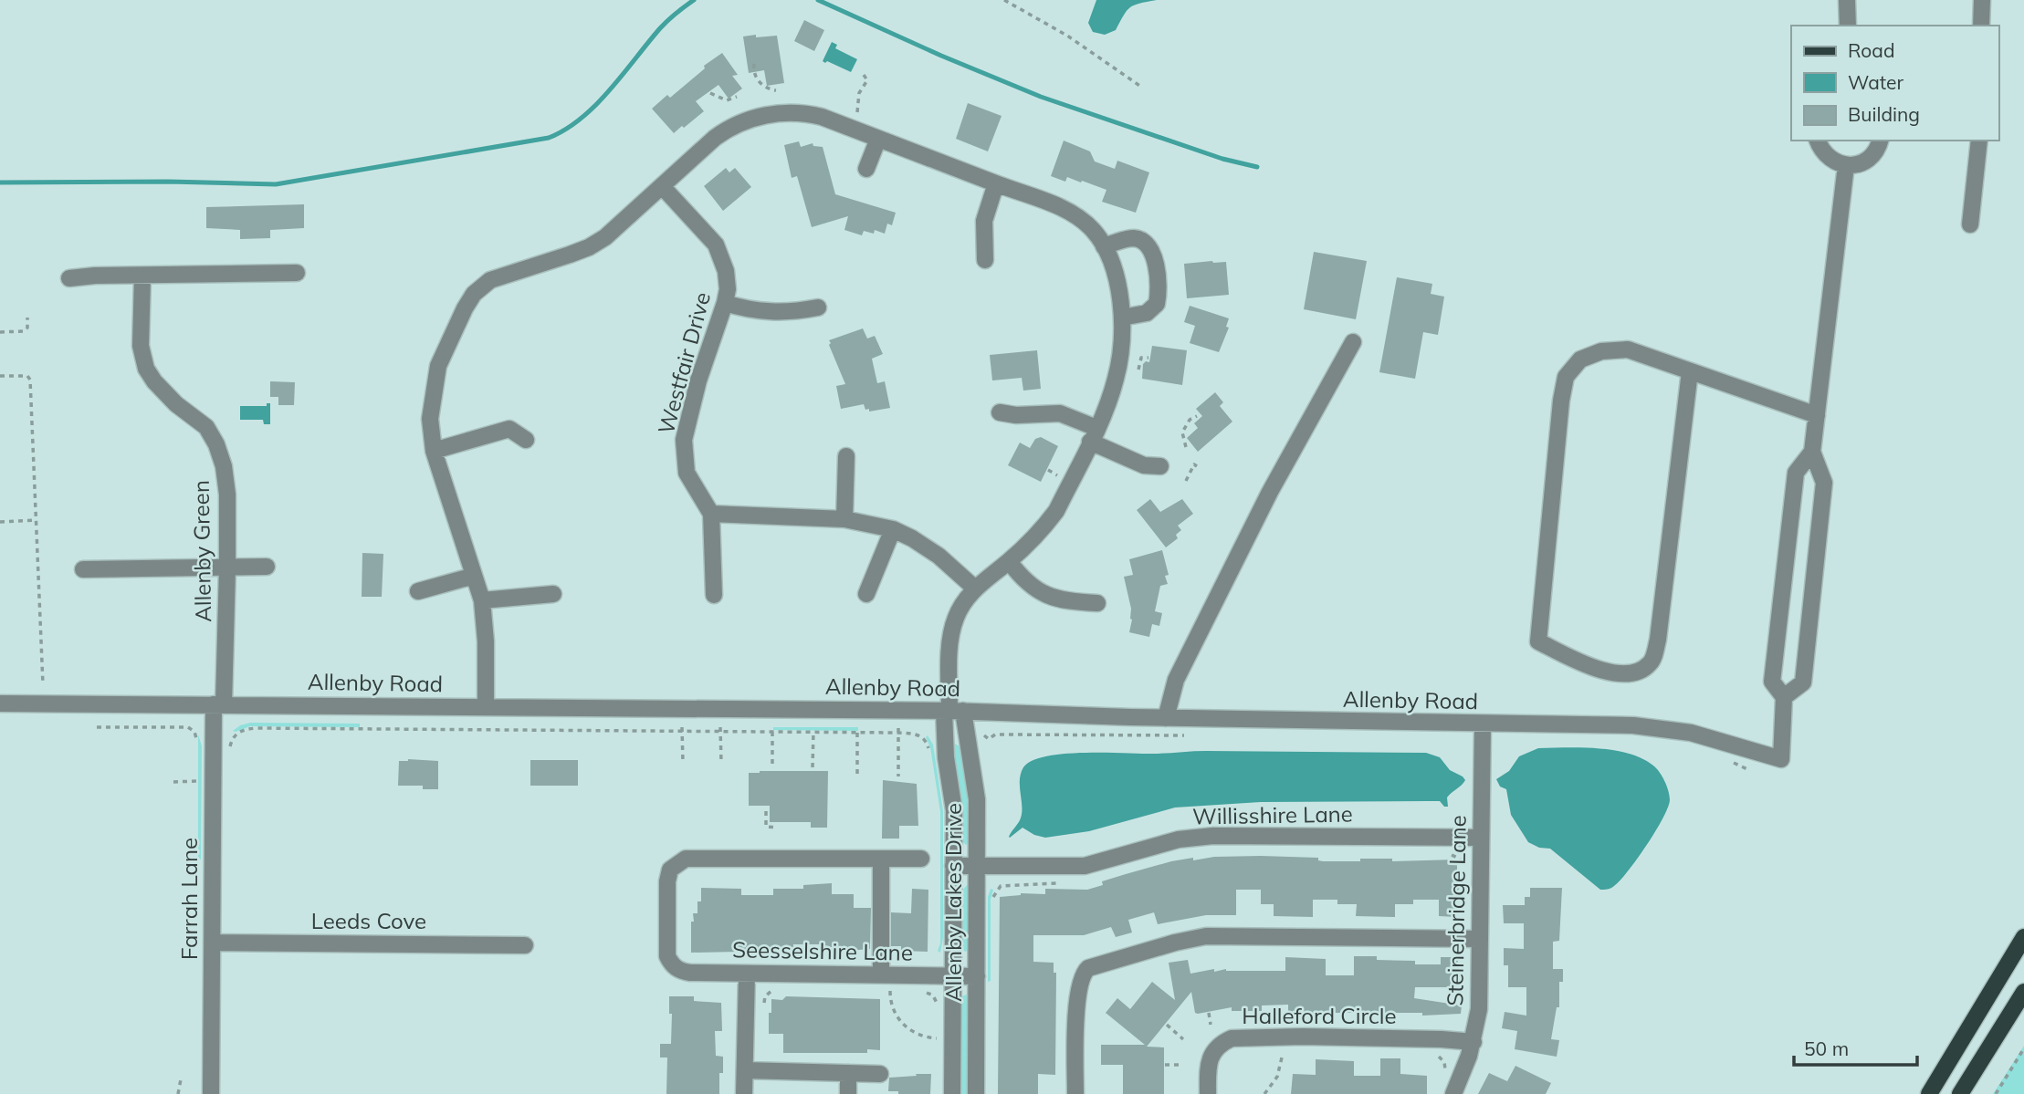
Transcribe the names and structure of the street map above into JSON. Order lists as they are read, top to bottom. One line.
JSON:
{"streets":{"street":["Westfair Drive","Allenby Green","Allenby Road","Willisshire Lane","Farrah Lane","Allenby Lakes Drive","Steinerbridge Lane","Leeds Cove","Seesselshire Lane","Halleford Circle"]},"crossings":[["Allenby Green","Allenby Road"],["Allenby Green","Farrah Lane"],["Allenby Road","Farrah Lane"],["Allenby Road","Allenby Lakes Drive"],["Allenby Road","Steinerbridge Lane"],["Willisshire Lane","Allenby Lakes Drive"],["Willisshire Lane","Steinerbridge Lane"],["Farrah Lane","Leeds Cove"],["Allenby Lakes Drive","Seesselshire Lane"],["Steinerbridge Lane","Halleford Circle"]],"legend":["Road","Water","Building"],"scale_bar":"50 m"}
